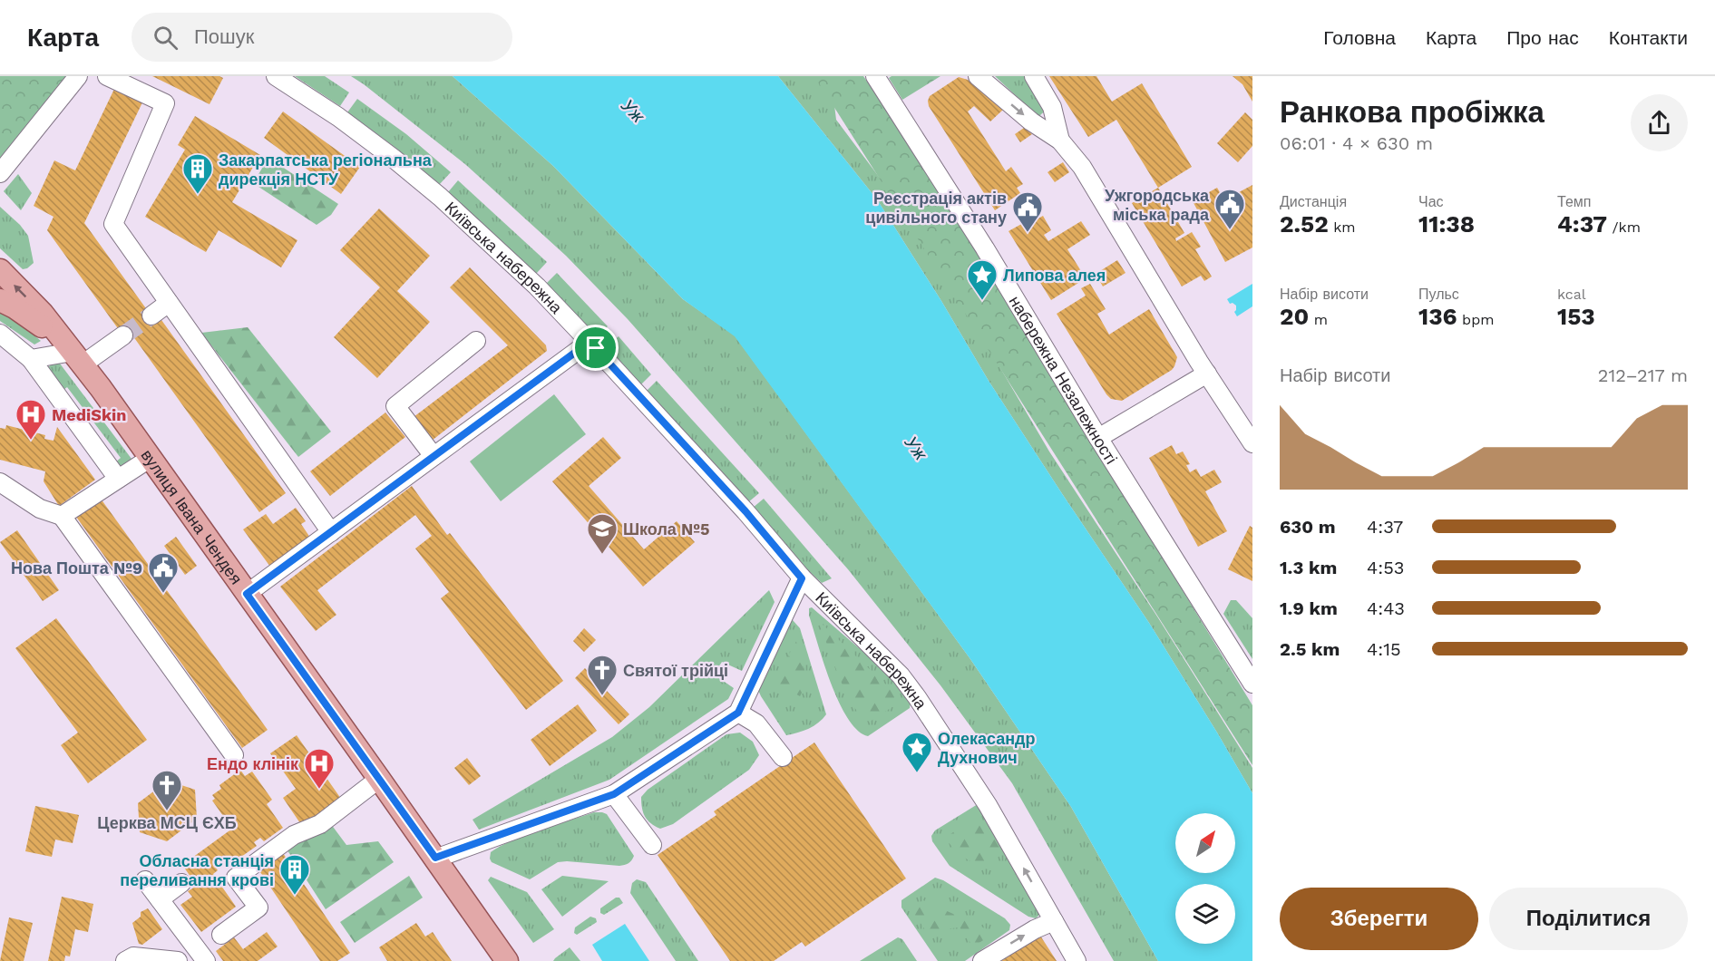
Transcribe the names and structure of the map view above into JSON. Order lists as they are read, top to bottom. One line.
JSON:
{"streets":{"main road":["вулиця Івана Чендея"],"street":["Київська набережна","набережна Незалежності"]},"one_way":["Київська набережна"],"water":["Уж"],"places":{"building":["Закарпатська регіональна дирекція НСТУ","Обласна станція переливання крові"],"public building":["Ужгородська міська рада","Реєстрація актів цивільного стану","Нова Пошта №9"],"place":["Липова алея","Олекасандр Духнович"],"hospital":["MediSkin","Ендо клінік"],"school or university":["Школа №5"],"church":["Святої трійці","Церква МСЦ ЄХБ"]},"north":"top right","page":{"header":"Карта","search":"Пошук","nav":["Головна","Карта","Про нас","Контакти"],"heading":["Ранкова пробіжка","06:01 · 4 × 630 m"],"stats":[["Дистанція","2.52 km"],["Час","11:38"],["Темп","4:37 /km"],["Набір висоти","20 m"],["Пульс","136 bpm"],["kcal","153"]],"chart":["Набір висоти","212–217 m"],"list":[{"name":"630 m","note":"4:37"},{"name":"1.3 km","note":"4:53"},{"name":"1.9 km","note":"4:43"},{"name":"2.5 km","note":"4:15"}],"buttons":["Зберегти","Поділитися"]}}
